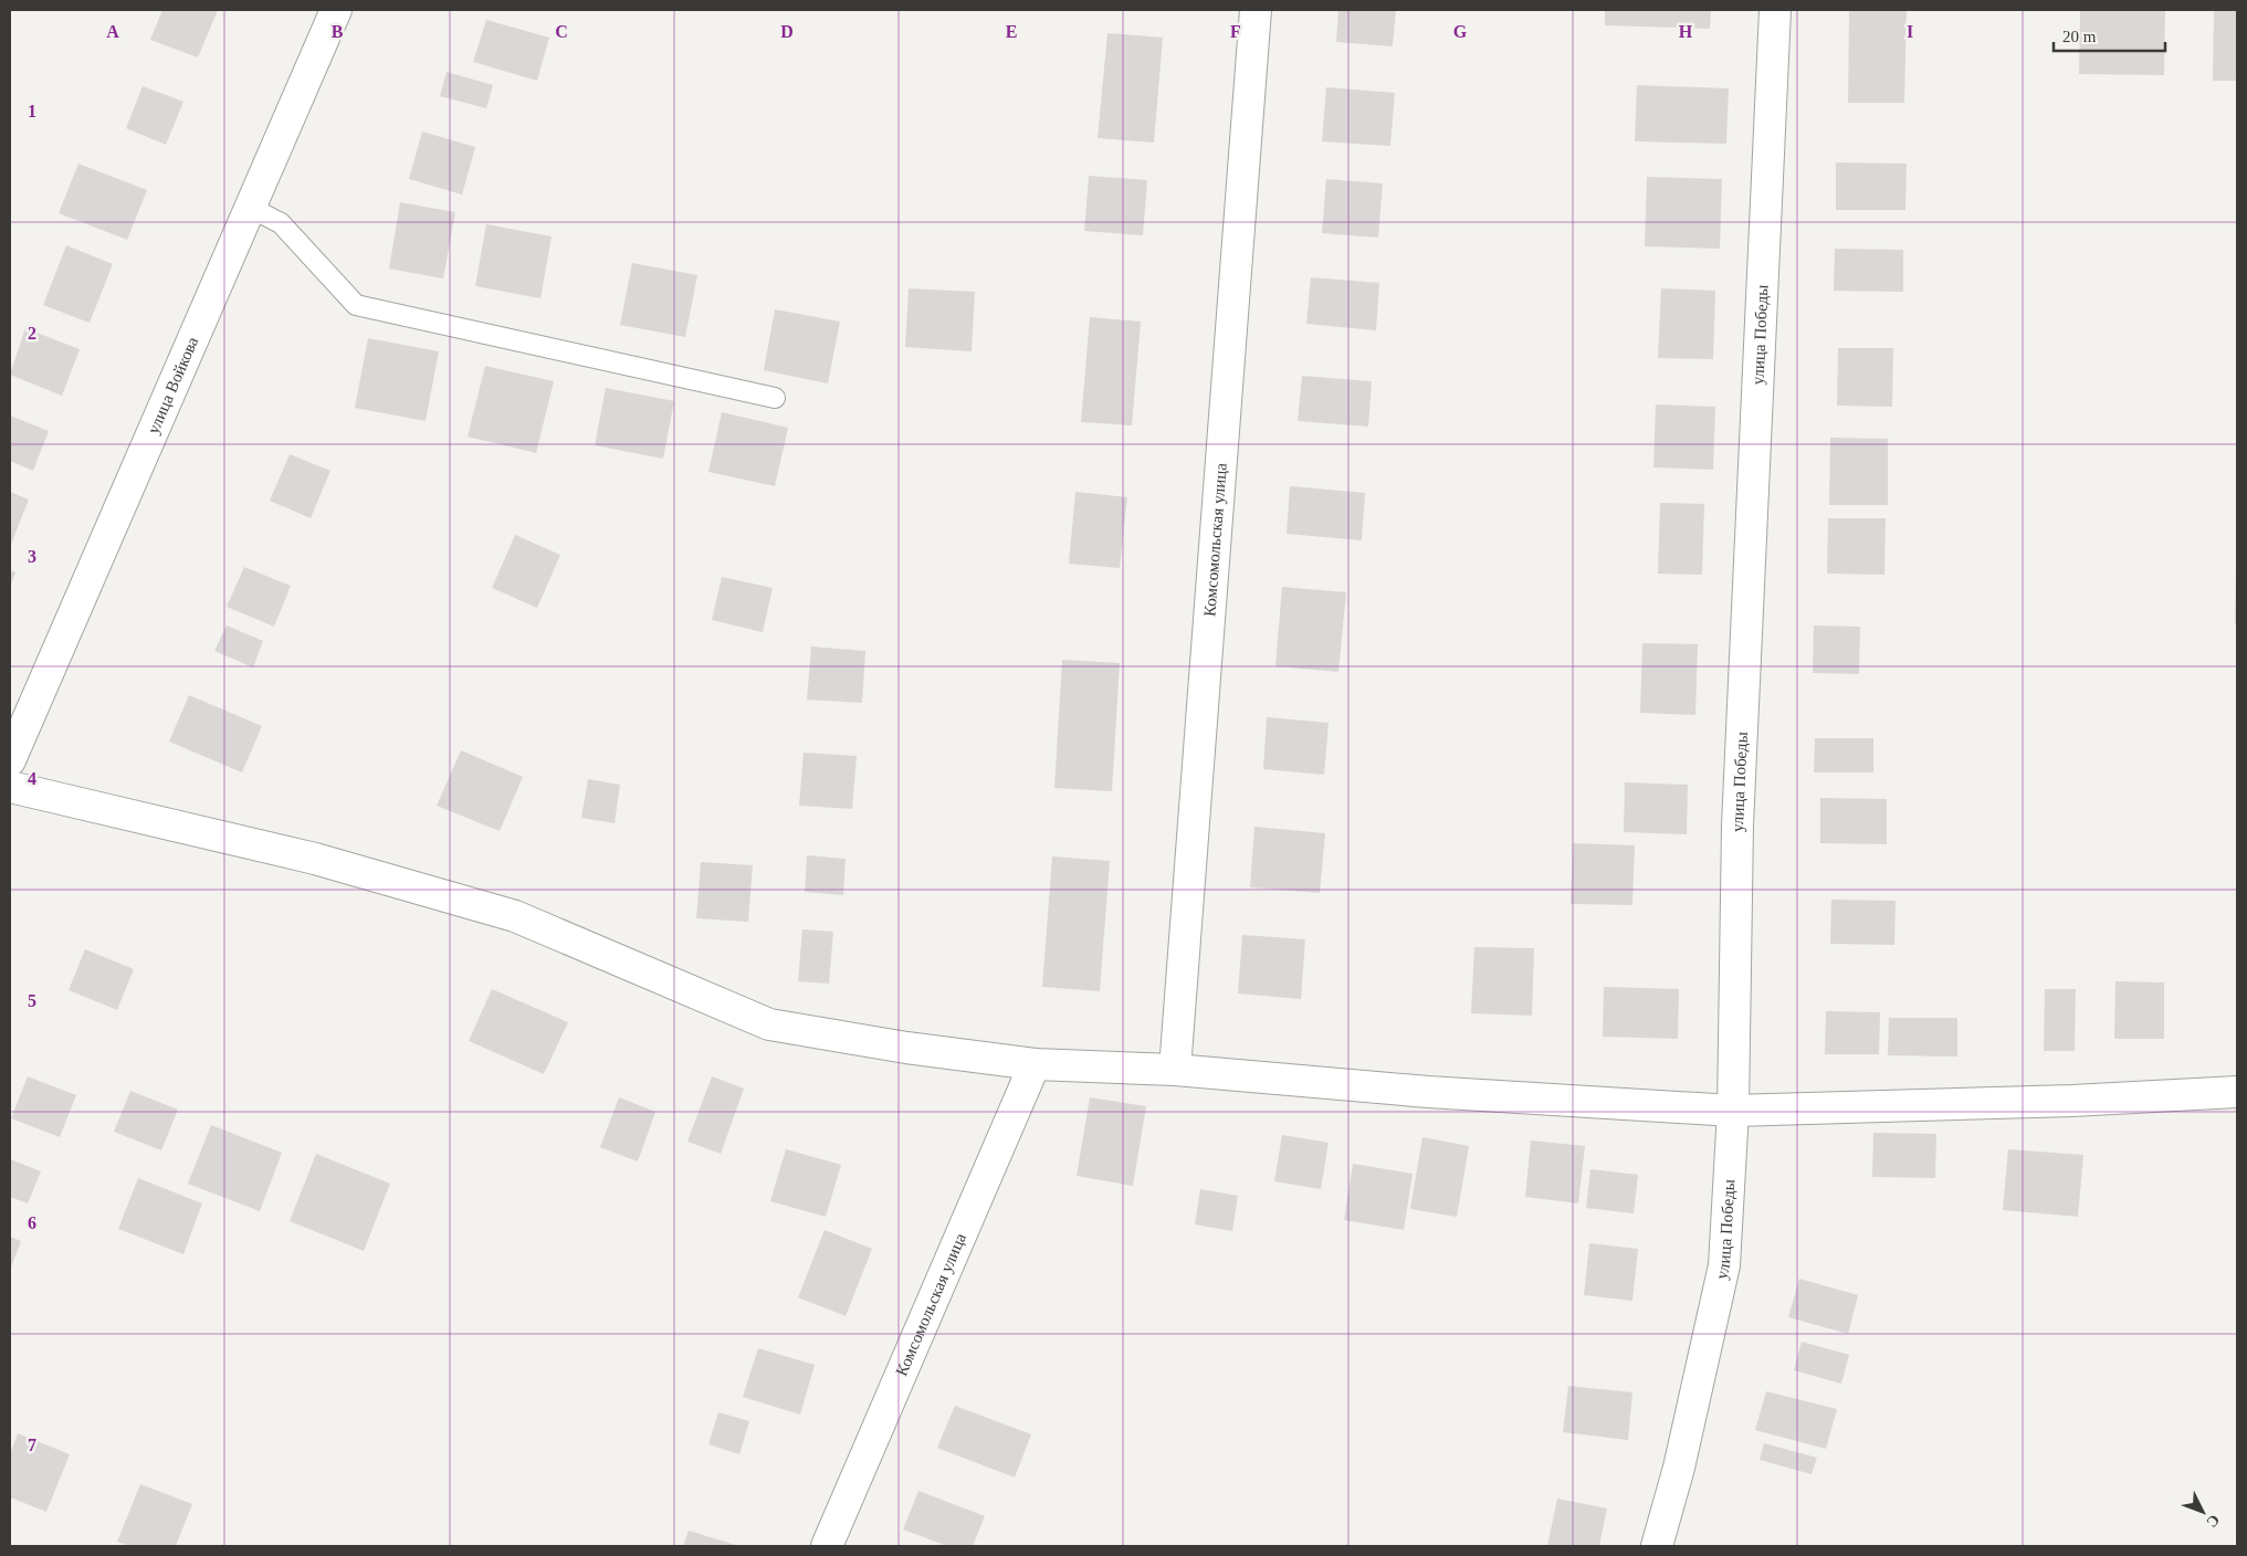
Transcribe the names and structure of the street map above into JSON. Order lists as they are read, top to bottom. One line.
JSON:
{"streets":{"street":["улица Победы","улица Войкова","Комсомольская улица"]},"scale_bar":"20 m","north":"bottom right","grid":{"columns":["A","B","C","D","E","F","G","H","I"],"rows":["1","2","3","4","5","6","7"]}}
